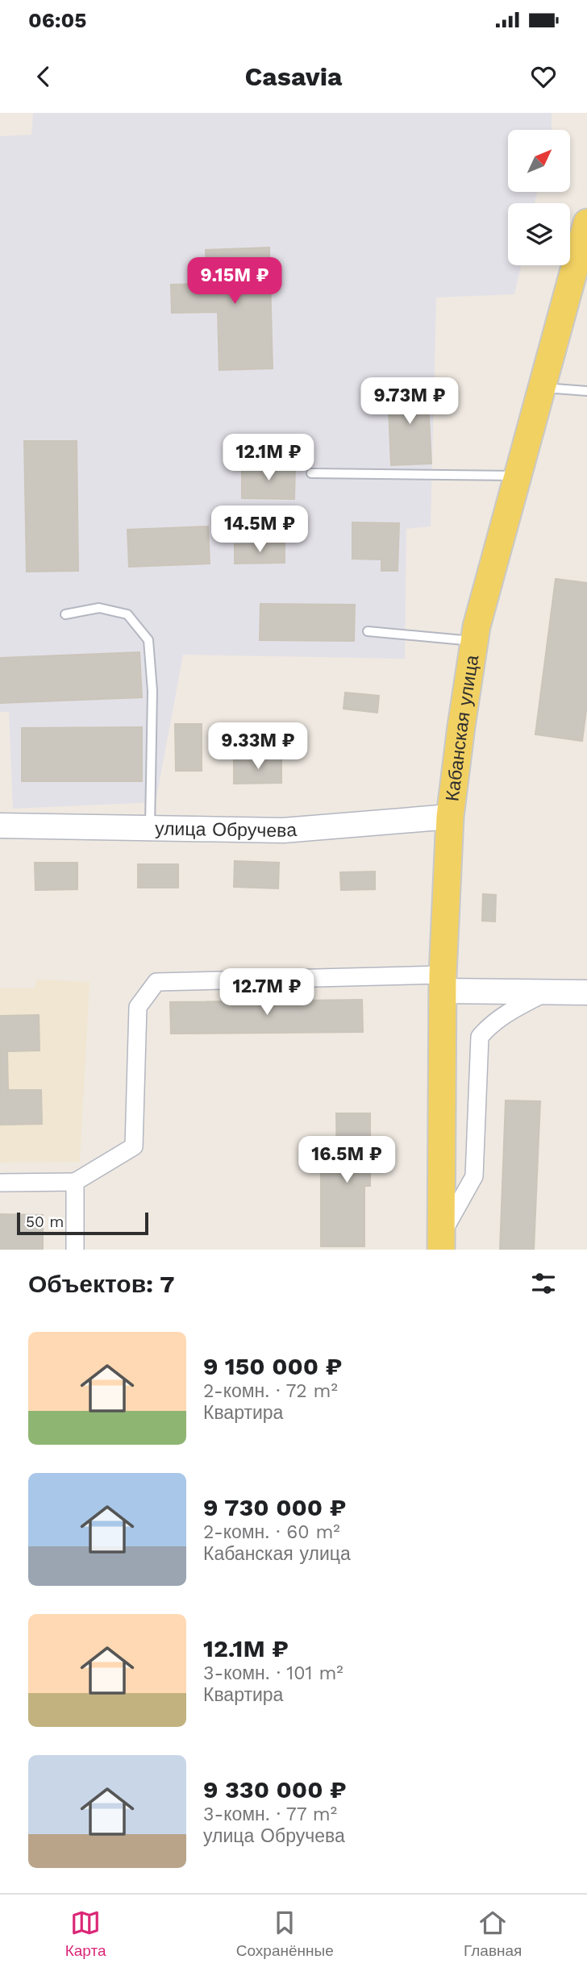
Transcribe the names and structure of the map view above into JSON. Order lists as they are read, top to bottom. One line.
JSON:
{"streets":{"main road":["Кабанская улица"],"street":["улица Обручева"]},"crossings":[["Кабанская улица","улица Обручева"]],"scale_bar":"50 m","north":"top right","page":{"status":"06:05","header":"Casavia","price":["9.15M ₽","9.73M ₽","12.1M ₽","14.5M ₽","9.33M ₽","12.7M ₽","16.5M ₽"],"scale":"50 m","heading":"Объектов: 7","list":[{"name":"9 150 000 ₽","note":"2-комн. · 72 m² · Квартира"},{"name":"9 730 000 ₽","note":"2-комн. · 60 m² · Кабанская улица"},{"name":"12.1M ₽","note":"3-комн. · 101 m² · Квартира"},{"name":"9 330 000 ₽","note":"3-комн. · 77 m² · улица Обручева"}],"tabs":["Карта","Сохранённые","Главная"]}}
